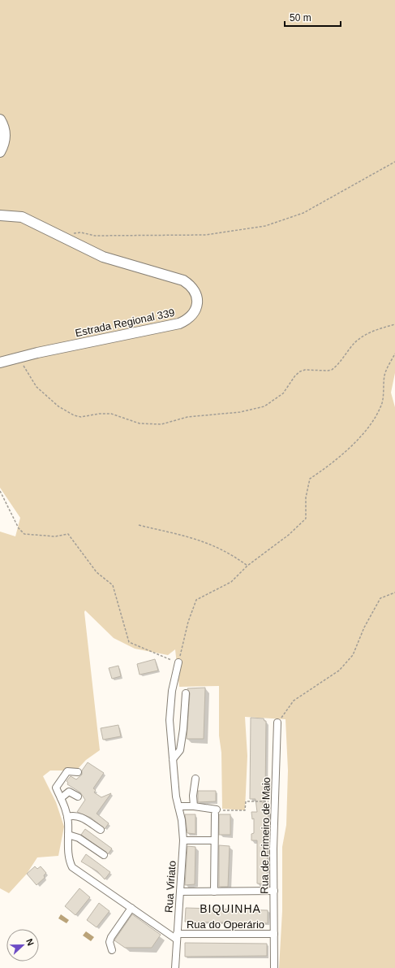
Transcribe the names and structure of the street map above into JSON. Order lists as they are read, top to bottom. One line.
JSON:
{"streets":{"main road":["Estrada Regional 339"],"street":["Rua de Primeiro de Maio","Rua Viriato","Rua do Operário"]},"crossings":[["Rua de Primeiro de Maio","Rua do Operário"],["Rua Viriato","Rua do Operário"]],"districts":["BIQUINHA"],"scale_bar":"50 m","north":"right"}
